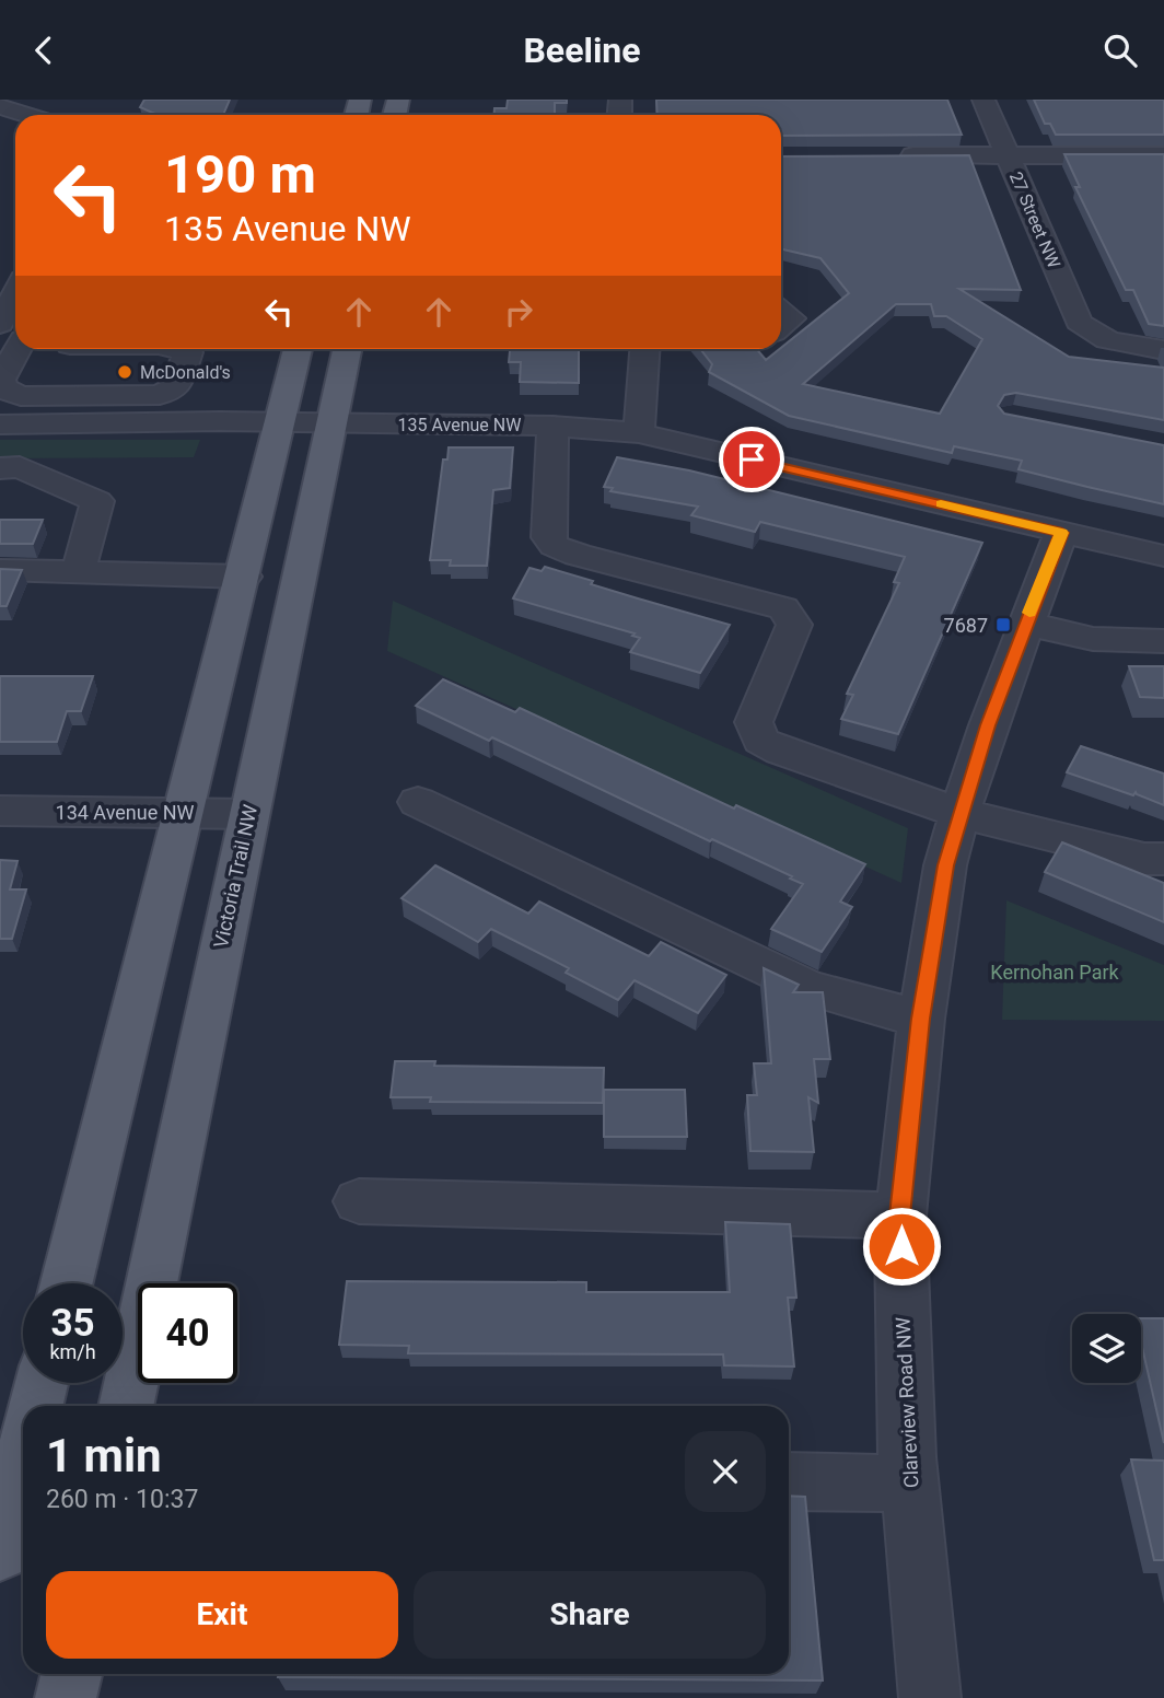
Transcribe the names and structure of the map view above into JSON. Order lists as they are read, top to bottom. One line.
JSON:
{"streets":{"main road":["Victoria Trail NW"],"street":["27 Street NW","135 Avenue NW","134 Avenue NW","Clareview Road NW"]},"crossings":[["135 Avenue NW","Victoria Trail NW"],["135 Avenue NW","Clareview Road NW"],["134 Avenue NW","Victoria Trail NW"]],"parks":["Kernohan Park"],"places":{"other":["McDonald's"],"transit":["7687"]},"page":{"header":"Beeline","turn":["190 m","135 Avenue NW"],"speed":"35 km/h","limit":"40","heading":["1 min","260 m · 10:37"],"buttons":["Exit","Share"]}}
